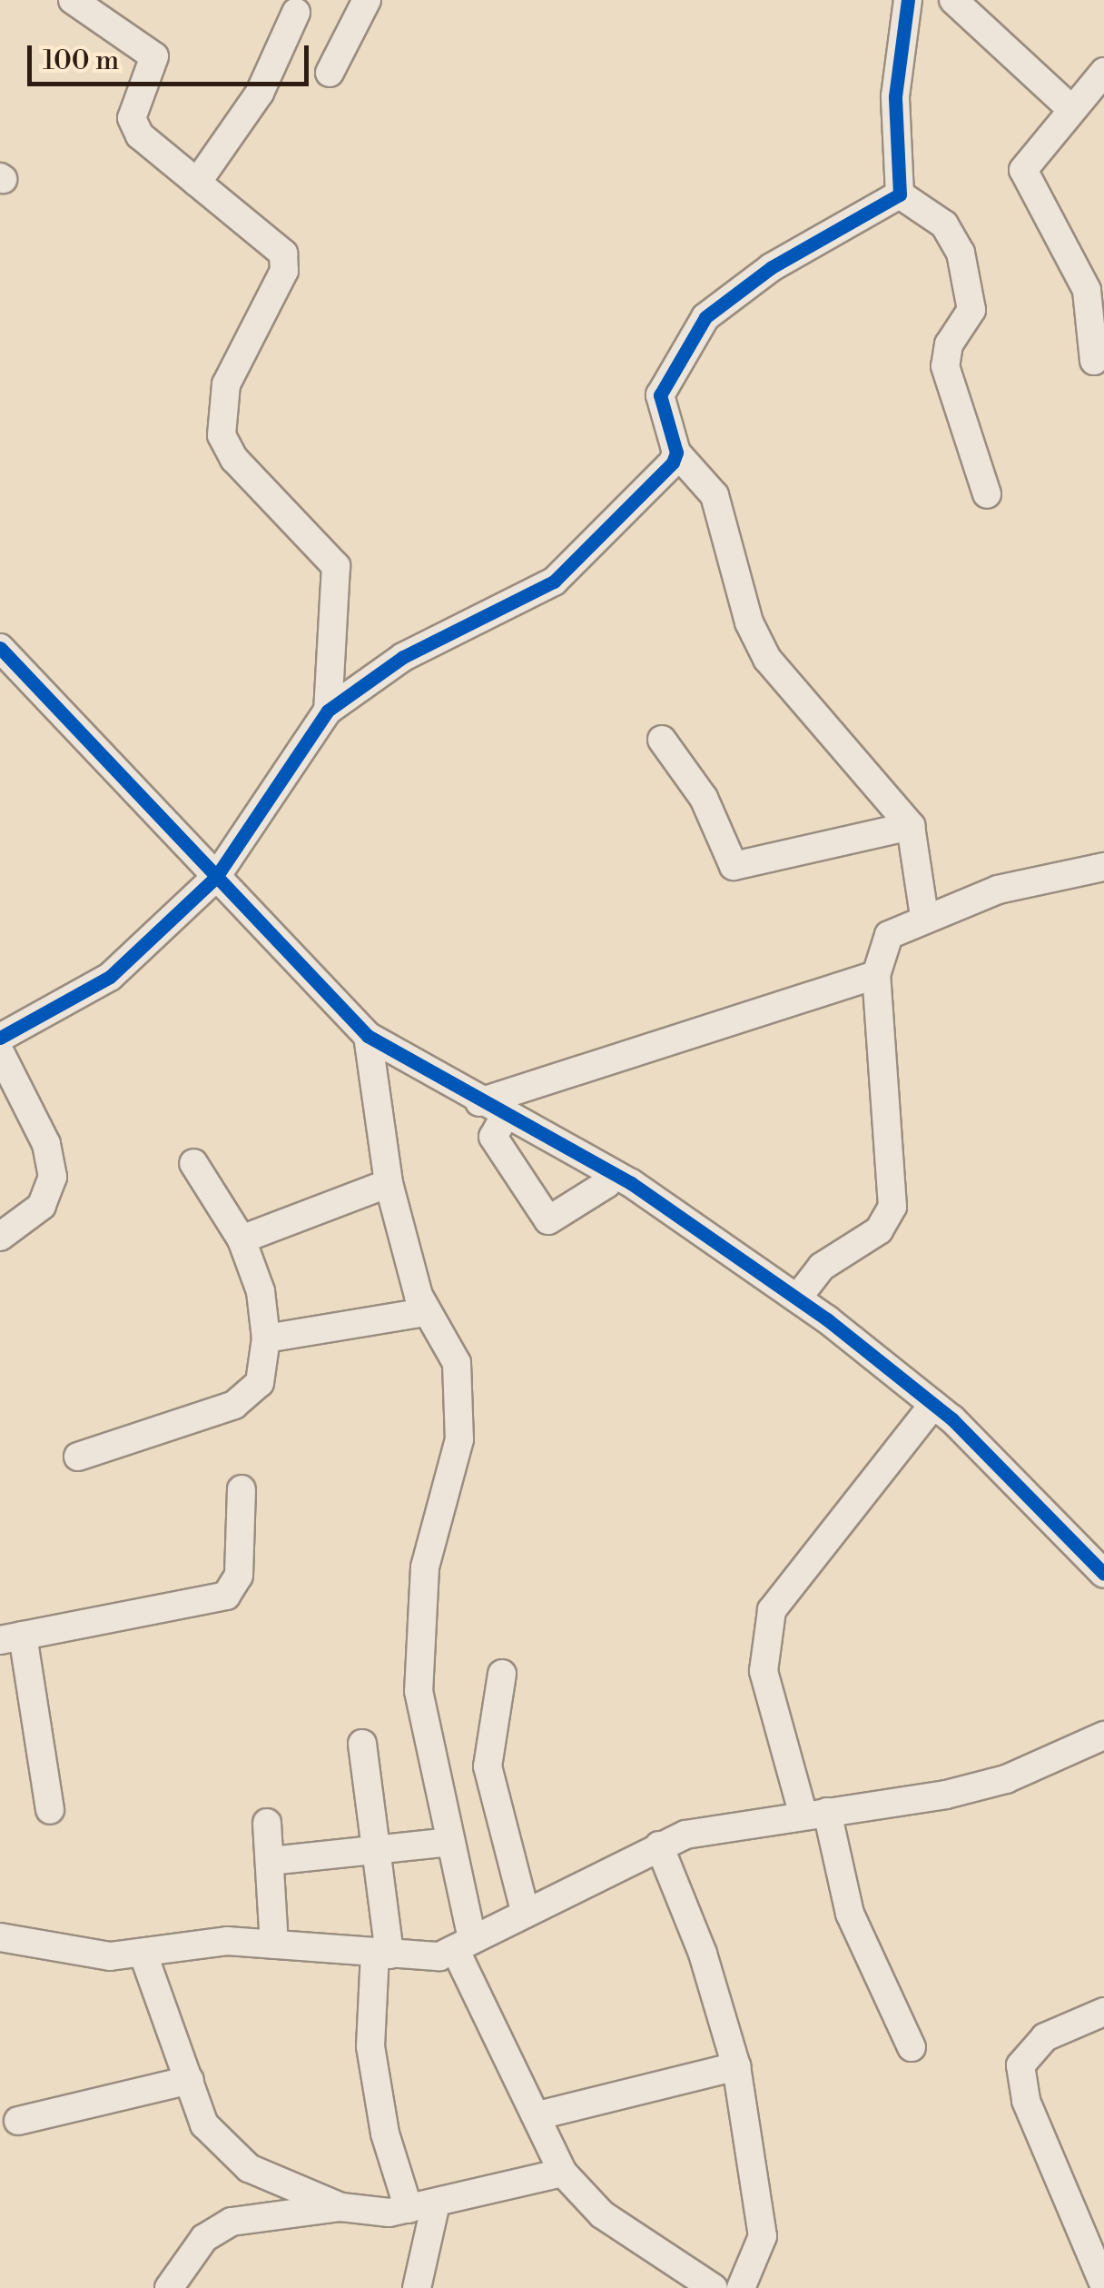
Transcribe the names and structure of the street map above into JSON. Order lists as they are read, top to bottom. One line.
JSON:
{"scale_bar":"100 m"}
